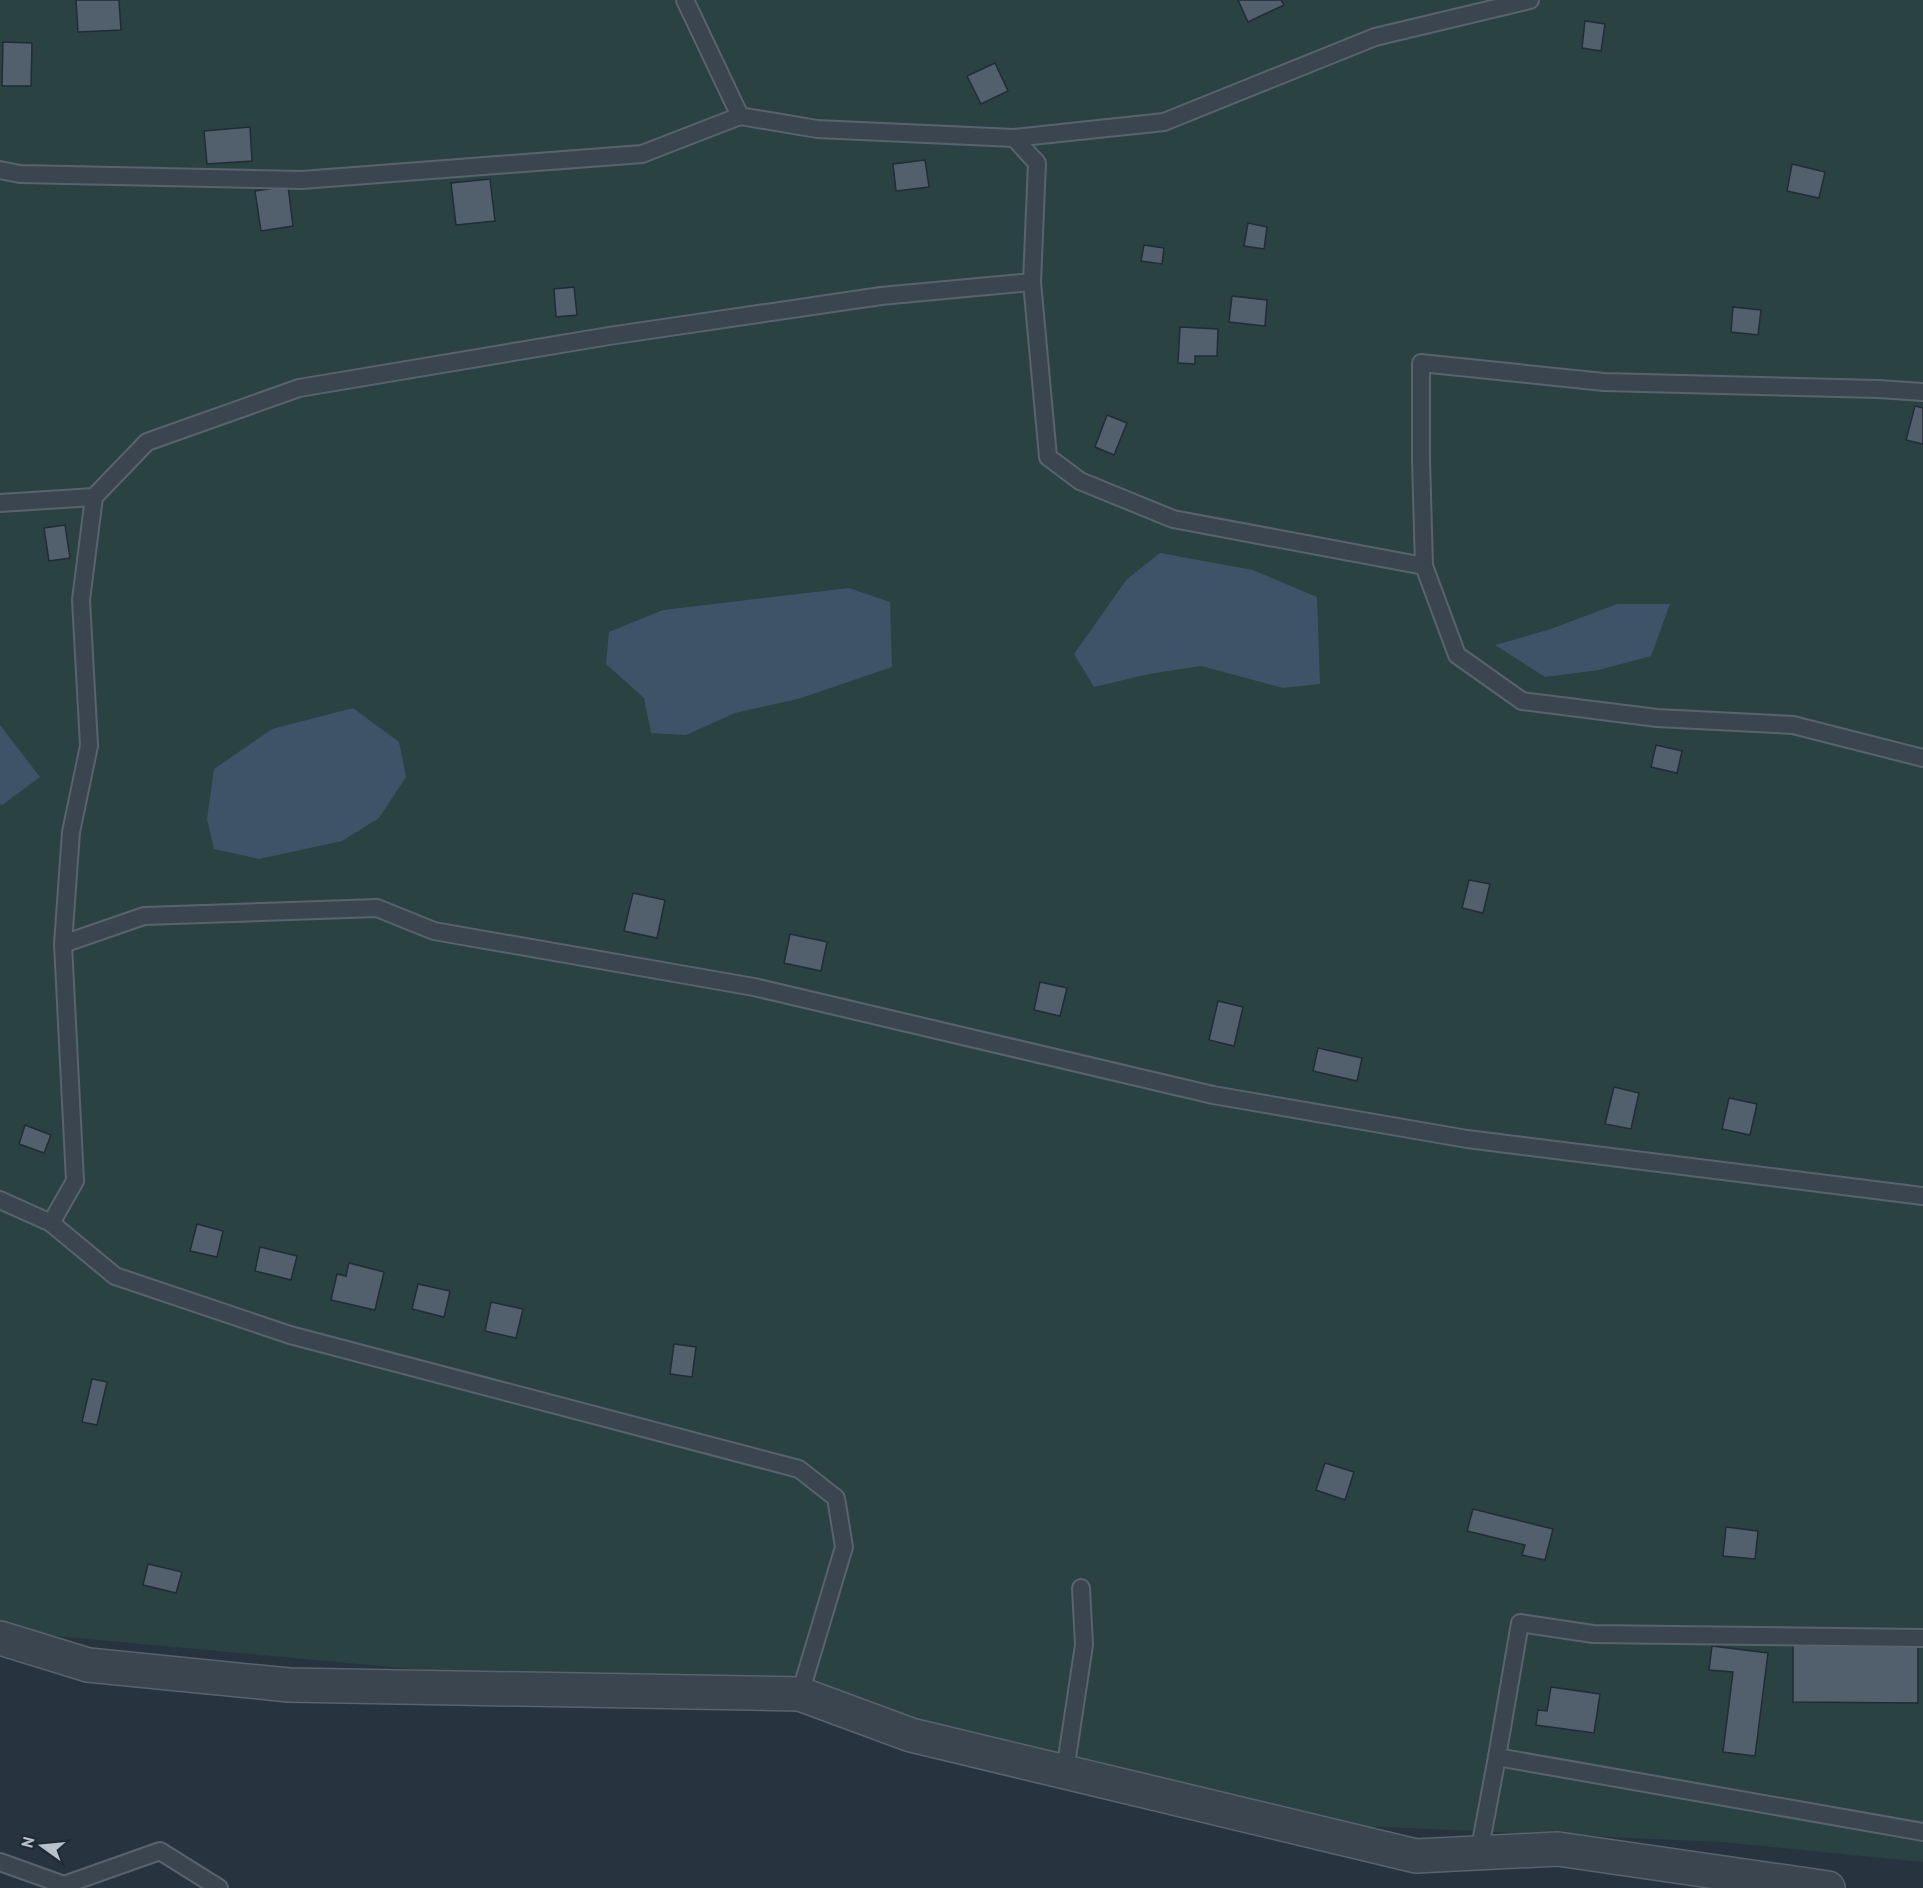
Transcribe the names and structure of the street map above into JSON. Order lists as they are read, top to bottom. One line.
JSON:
{"north":"left"}
